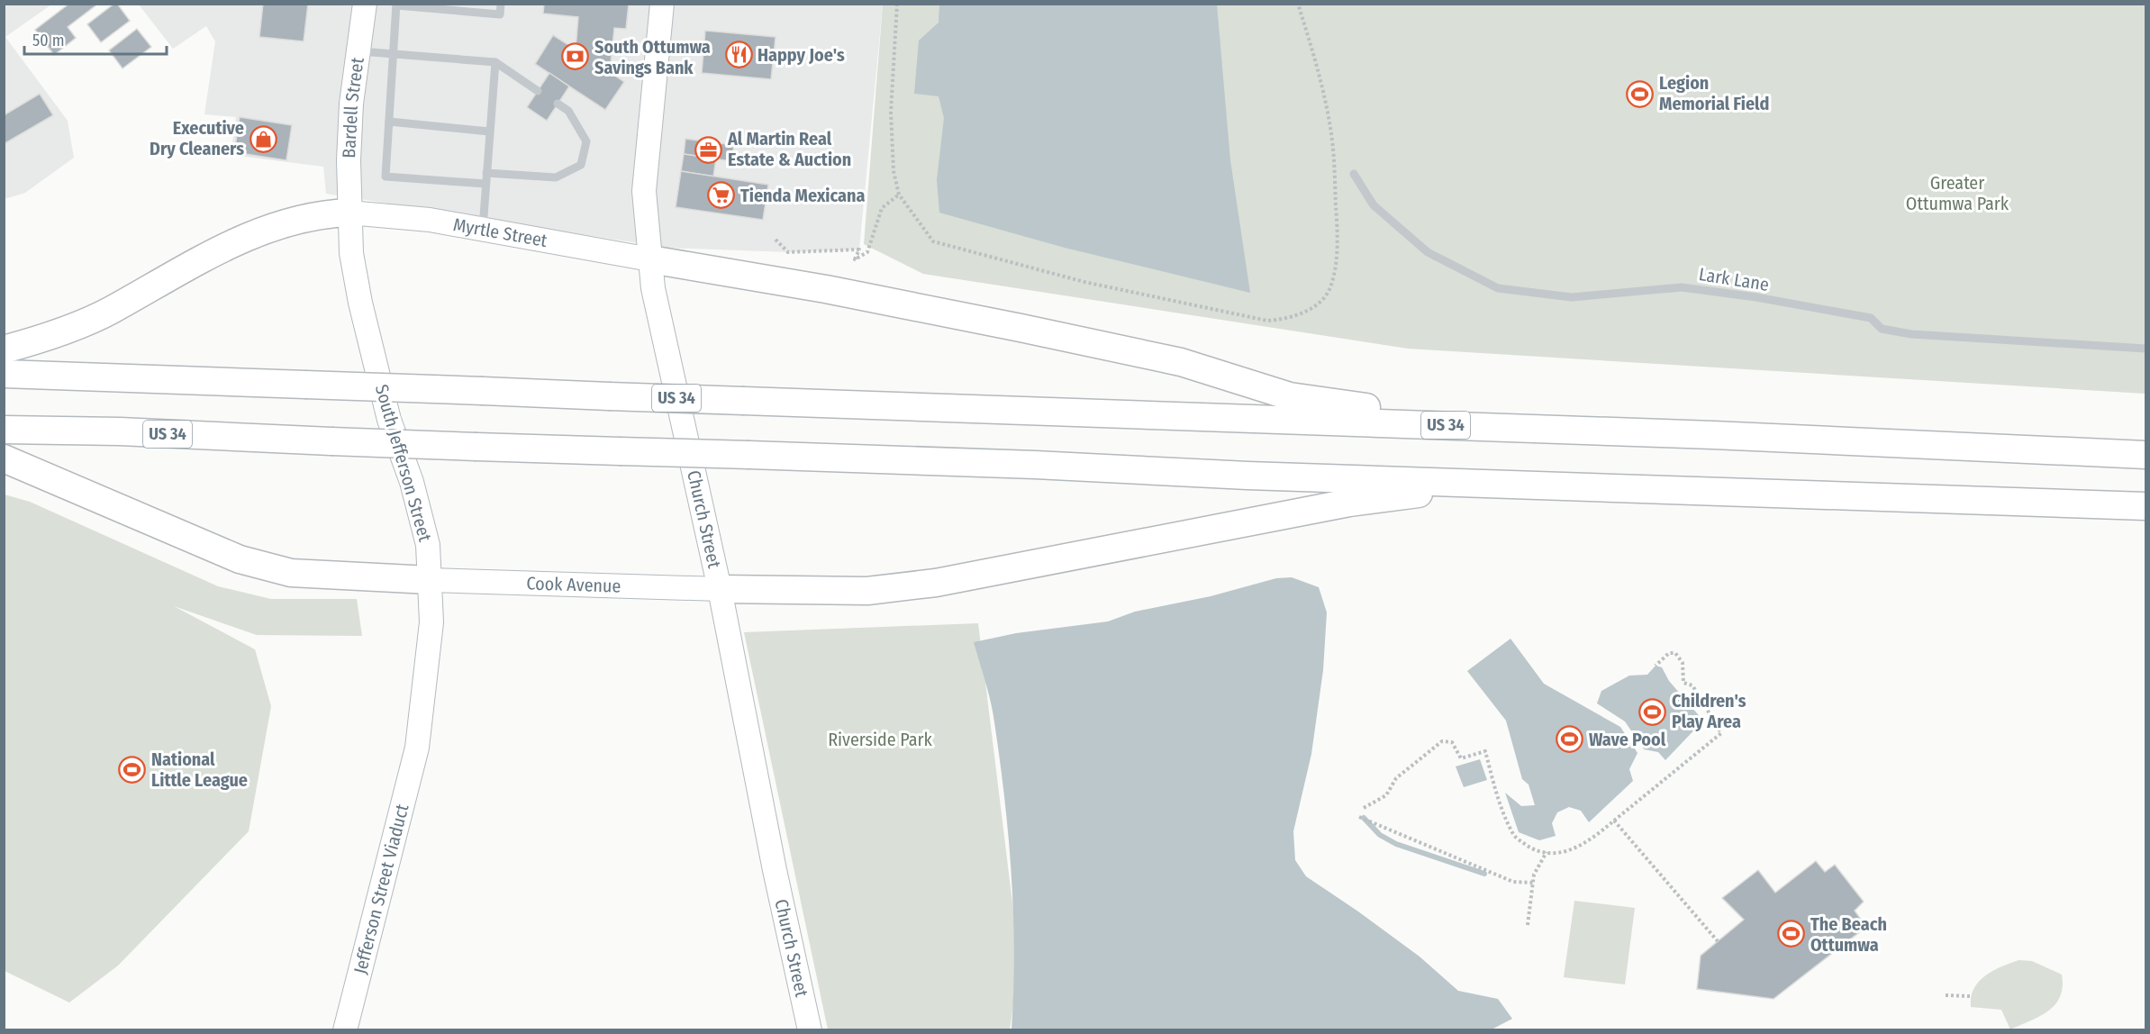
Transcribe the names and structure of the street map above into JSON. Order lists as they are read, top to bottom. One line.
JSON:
{"streets":{"highway":["US 34"],"main road":["Bardell Street","Myrtle Street","South Jefferson Street","Church Street","Cook Avenue","Jefferson Street Viaduct"],"lane":["Lark Lane"]},"crossings":[["Bardell Street","Myrtle Street"],["Bardell Street","South Jefferson Street"],["Myrtle Street","South Jefferson Street"],["Myrtle Street","Church Street"],["South Jefferson Street","Cook Avenue"],["South Jefferson Street","Jefferson Street Viaduct"],["Church Street","Cook Avenue"]],"parks":["Greater Ottumwa Park","Riverside Park"],"places":{"restaurant":["Happy Joe's"],"bank":["South Ottumwa Savings Bank"],"sports":["Legion Memorial Field","Children's Play Area","Wave Pool","National Little League","The Beach Ottumwa"],"shop":["Executive Dry Cleaners"],"office":["Al Martin Real Estate & Auction"],"supermarket":["Tienda Mexicana"]},"scale_bar":"50 m"}
